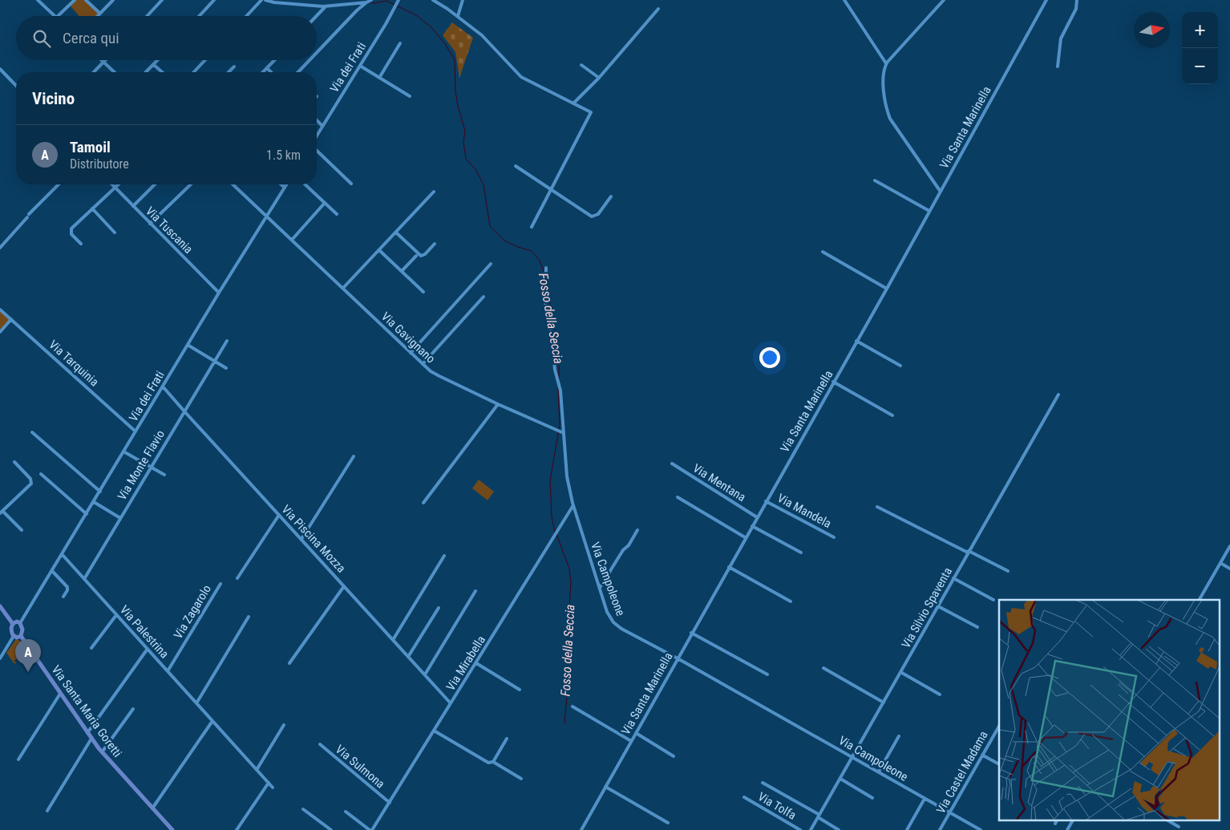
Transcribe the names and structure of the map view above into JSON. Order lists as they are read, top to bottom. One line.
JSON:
{"streets":{"main road":["Via Santa Maria Goretti"],"street":["Via dei Frati","Via Santa Marinella","Via Tuscania","Via Gavignano","Via Tarquinia","Via Monte Flavio","Via Mentana","Via Mandela","Via Piscina Mozza","Via Campoleone","Via Silvio Spaventa","Via Zagarolo","Via Palestrina","Via Mirabella","Via Sulmona","Via Castel Madama","Via Tolfa"]},"crossings":[["Via dei Frati","Via Tuscania"],["Via dei Frati","Via Gavignano"],["Via dei Frati","Via Tarquinia"],["Via dei Frati","Via Piscina Mozza"],["Via dei Frati","Via Palestrina"],["Via dei Frati","Via Santa Maria Goretti"],["Via Santa Marinella","Via Mentana"],["Via Santa Marinella","Via Mandela"],["Via Santa Marinella","Via Campoleone"],["Via Gavignano","Via Campoleone"],["Via Monte Flavio","Via Piscina Mozza"],["Via Monte Flavio","Via Palestrina"],["Via Piscina Mozza","Via Mirabella"],["Via Campoleone","Via Silvio Spaventa"],["Via Campoleone","Via Mirabella"],["Via Campoleone","Via Castel Madama"],["Via Zagarolo","Via Palestrina"],["Via Mirabella","Via Sulmona"]],"water":["Fosso della Seccia"],"north":"right","page":{"map_buttons":["+","−"],"search":"Cerca qui","heading":"Vicino","list":[{"mark":"A","name":"Tamoil","note":"Distributore","value":"1.5 km"}],"pins":"A"}}
